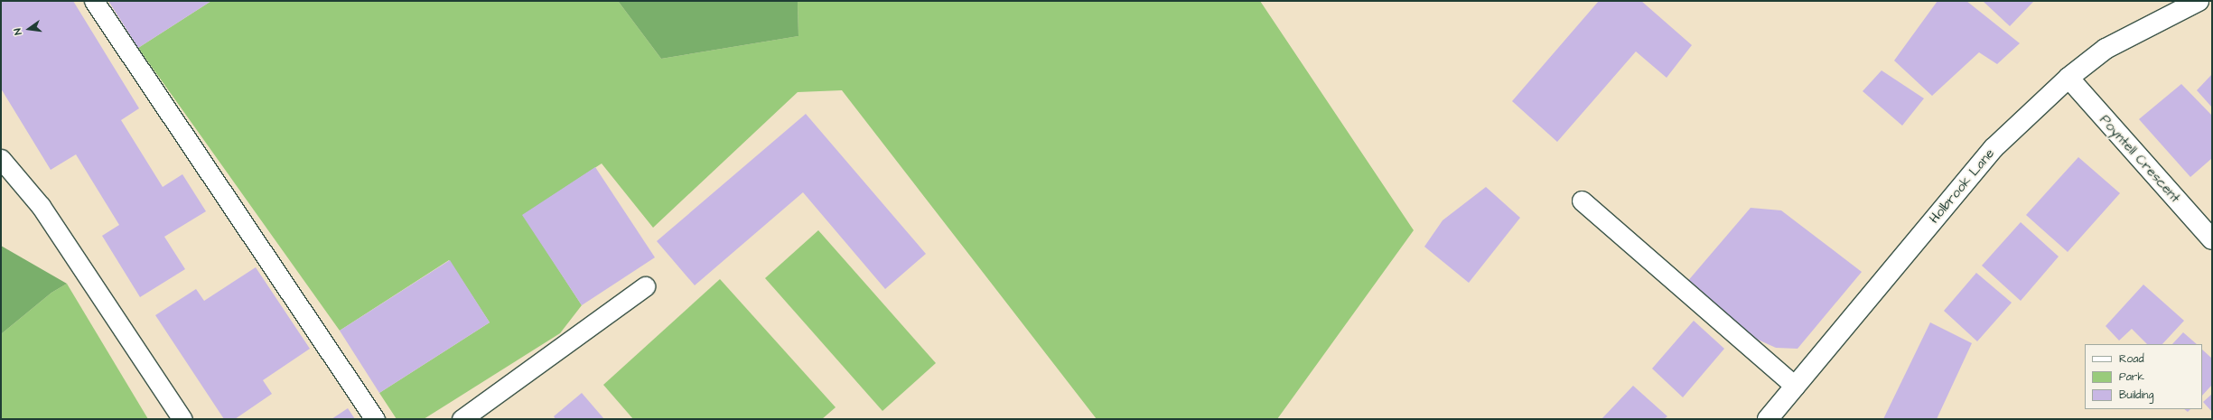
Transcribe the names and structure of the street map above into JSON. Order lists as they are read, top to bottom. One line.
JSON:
{"streets":{"street":["Poyntell Crescent","Holbrook Lane"]},"crossings":[["Poyntell Crescent","Holbrook Lane"]],"legend":["Road","Park","Building"],"north":"left"}
